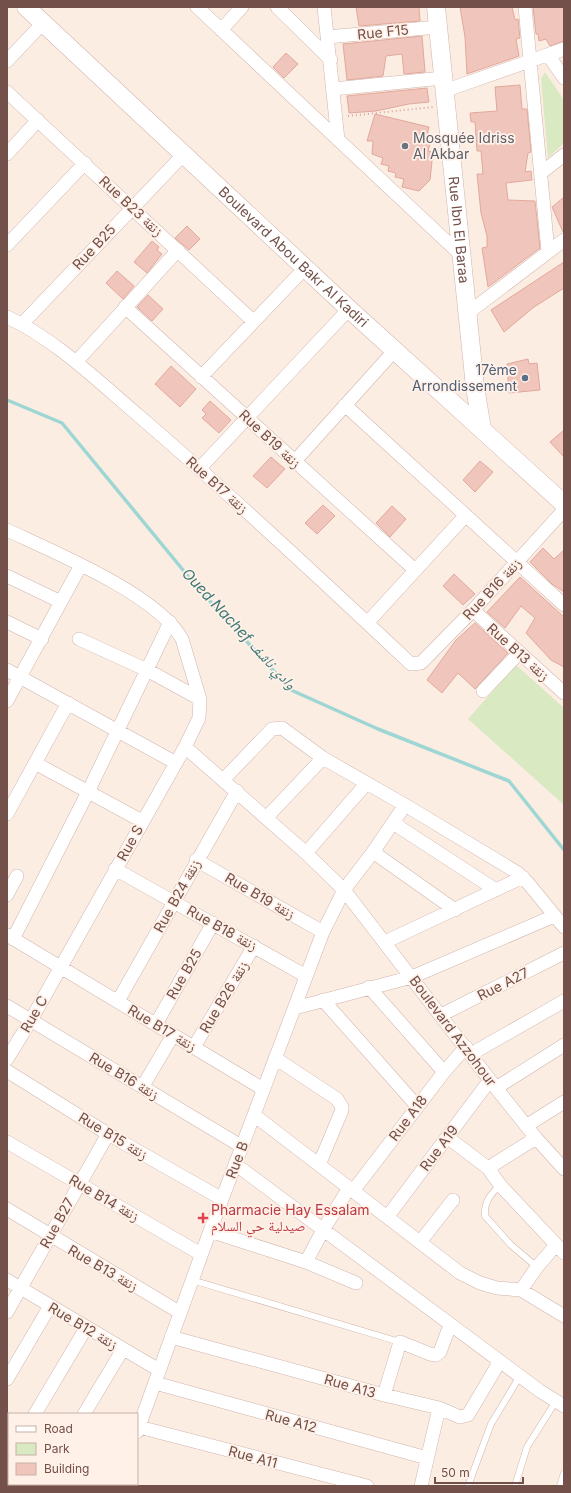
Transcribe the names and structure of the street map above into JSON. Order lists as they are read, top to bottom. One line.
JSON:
{"streets":{"main road":["Rue Ibn El Baraa","Boulevard Abou Bakr Al Kadiri"],"street":["Rue F15","Rue B23 زنقة","Rue B25","Rue B19 زنقة","Rue B17 زنقة","Rue B16 زنقة","Rue B13 زنقة","Rue S","Rue B24 زنقة","Rue B18 زنقة","Rue A27","Rue B26 زنقة","Rue C","Boulevard Azzohour","Rue A18","Rue B15 زنقة","Rue A19","Rue B","Rue B14 زنقة","Rue B27","Rue B12 زنقة","Rue A13","Rue A12","Rue A11"]},"crossings":[["Rue F15","Rue Ibn El Baraa"],["Rue B23 زنقة","Rue B25"],["Rue Ibn El Baraa","Boulevard Abou Bakr Al Kadiri"],["Rue B25","Boulevard Abou Bakr Al Kadiri"],["Rue B25","Rue B17 زنقة"],["Rue B25","Rue B18 زنقة"],["Rue B19 زنقة","Rue B24 زنقة"],["Rue B19 زنقة","Rue B"],["Rue B17 زنقة","Rue B16 زنقة"],["Rue B17 زنقة","Rue S"],["Rue B17 زنقة","Rue B24 زنقة"],["Rue B17 زنقة","Rue B26 زنقة"],["Rue B17 زنقة","Rue C"],["Rue B17 زنقة","Rue B"],["Rue B16 زنقة","Rue B13 زنقة"],["Rue B16 زنقة","Rue C"],["Rue B16 زنقة","Rue B"],["Rue B13 زنقة","Rue B"],["Rue B13 زنقة","Rue B27"],["Rue S","Rue B18 زنقة"],["Rue S","Rue C"],["Rue S","Boulevard Azzohour"],["Rue B24 زنقة","Rue B18 زنقة"],["Rue B24 زنقة","Boulevard Azzohour"],["Rue B18 زنقة","Rue B26 زنقة"],["Rue B18 زنقة","Rue B"],["Rue A27","Boulevard Azzohour"],["Boulevard Azzohour","Rue A18"],["Boulevard Azzohour","Rue A19"],["Boulevard Azzohour","Rue B"],["Rue B15 زنقة","Rue B"],["Rue B15 زنقة","Rue B27"],["Rue B","Rue B14 زنقة"],["Rue B","Rue B12 زنقة"],["Rue B","Rue A13"],["Rue B","Rue A12"],["Rue B","Rue A11"],["Rue B14 زنقة","Rue B27"],["Rue B27","Rue B12 زنقة"]],"water":["Oued Nachef وادي ناشف"],"places":{"other":["Mosquée Idriss Al Akbar","17ème Arrondissement"],"health":["Pharmacie Hay Essalam صيدلية حي السلام"]},"legend":["Road","Park","Building"],"scale_bar":"50 m"}
